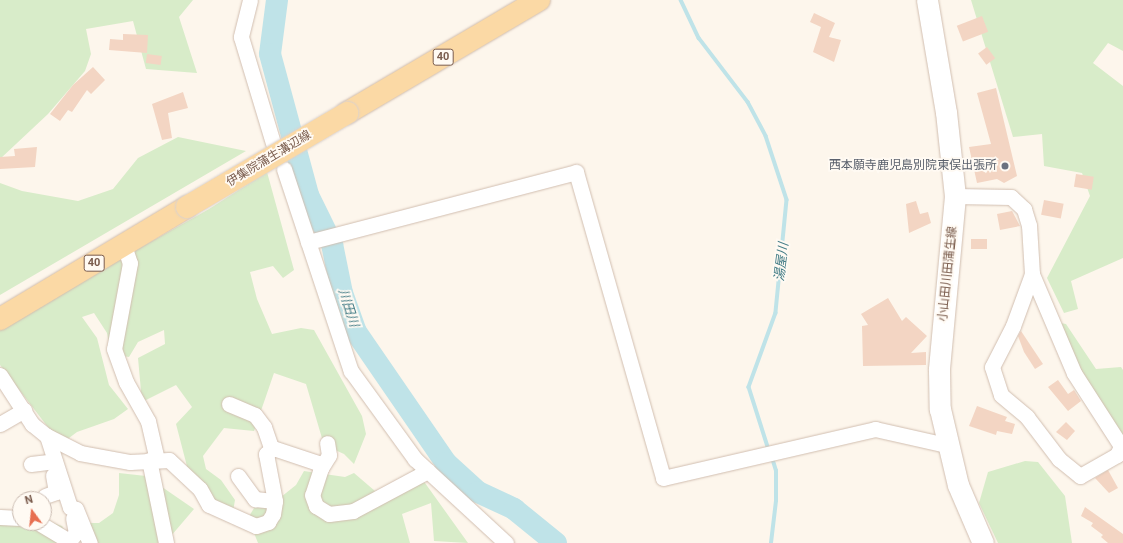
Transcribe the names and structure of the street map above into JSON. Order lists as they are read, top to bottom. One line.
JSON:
{"streets":{"main road":["40","伊集院蒲生溝辺線","小山田川田蒲生線"]},"water":["湯屋川","川田川"],"places":["西本願寺鹿児島別院東俣出張所"],"north":"top"}
